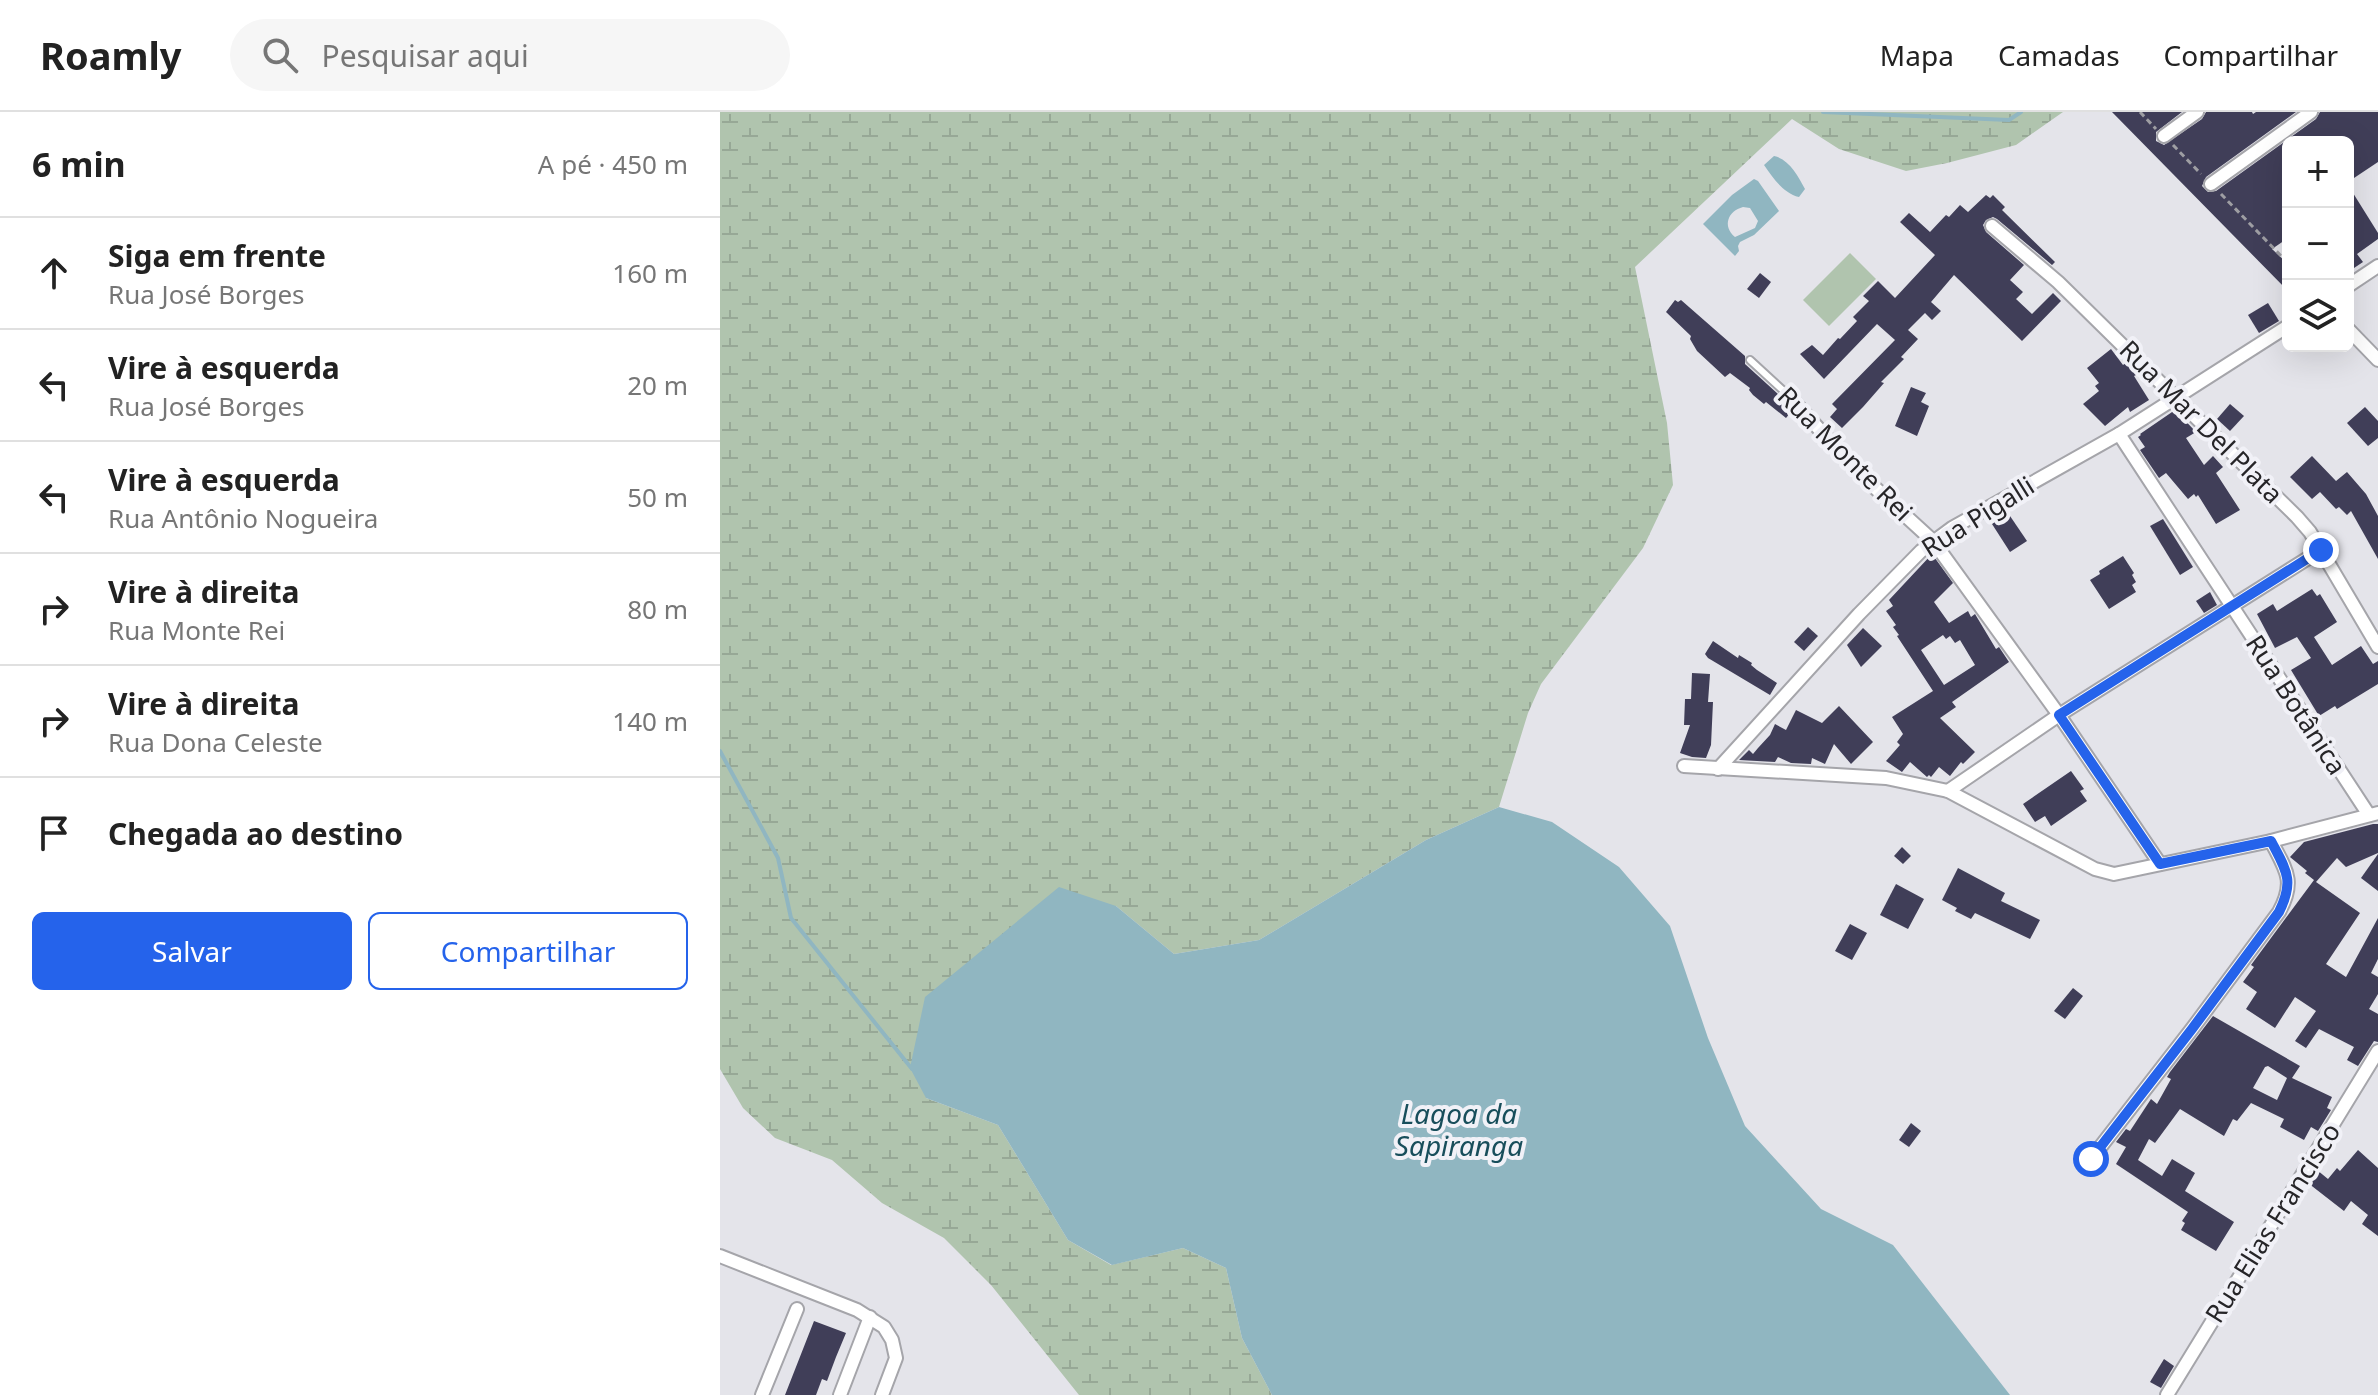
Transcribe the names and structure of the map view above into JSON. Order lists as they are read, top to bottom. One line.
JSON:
{"streets":{"street":["Rua Mar Del Plata","Rua Monte Rei","Rua Pigalli","Rua Botânica","Rua Elias Francisco"]},"crossings":[["Rua Mar Del Plata","Rua Pigalli"],["Rua Monte Rei","Rua Pigalli"],["Rua Pigalli","Rua Botânica"]],"water":["Lagoa da Sapiranga"],"page":{"header":"Roamly","search":"Pesquisar aqui","nav":["Mapa","Camadas","Compartilhar"],"heading":["6 min","A pé · 450 m"],"map_buttons":["+","−"],"list":[["Siga em frente","Rua José Borges","160 m"],["Vire à esquerda","Rua José Borges","20 m"],["Vire à esquerda","Rua Antônio Nogueira","50 m"],["Vire à direita","Rua Monte Rei","80 m"],["Vire à direita","Rua Dona Celeste","140 m"],"Chegada ao destino"],"buttons":["Salvar","Compartilhar"]}}
